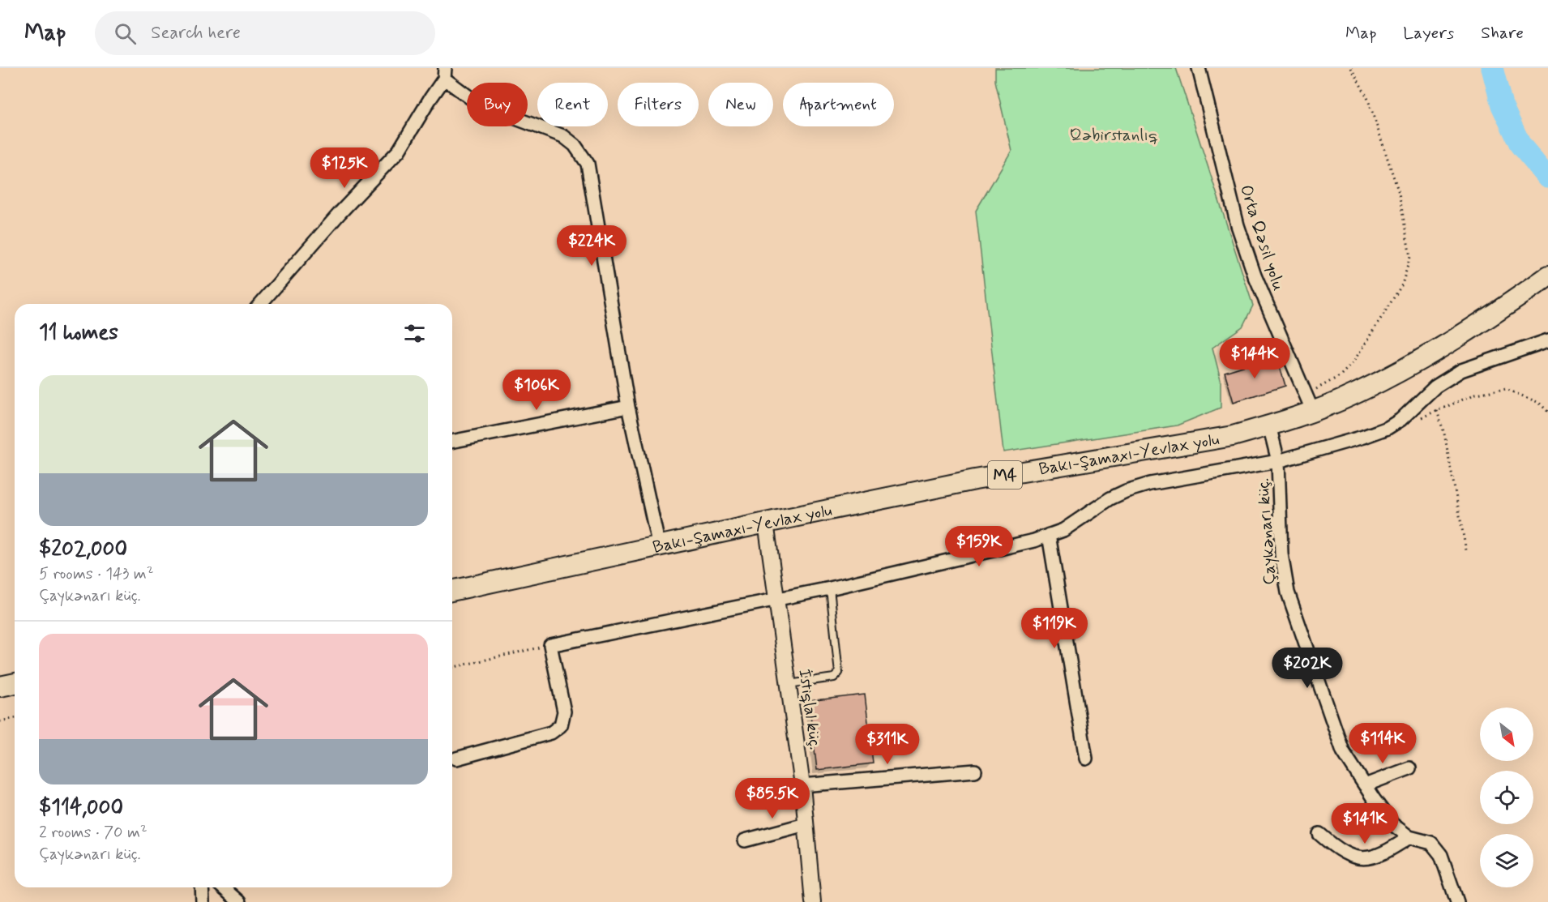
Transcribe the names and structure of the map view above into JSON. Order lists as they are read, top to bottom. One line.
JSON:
{"streets":{"highway":["Bakı-Şamaxı-Yevlax yolu","M4"],"street":["Orta Qəsil yolu","Çaykənarı küç.","İstiqlal küç."]},"crossings":[["Orta Qəsil yolu","Bakı-Şamaxı-Yevlax yolu"],["Bakı-Şamaxı-Yevlax yolu","Çaykənarı küç."],["Bakı-Şamaxı-Yevlax yolu","İstiqlal küç."]],"parks":["Qəbirstanlıq"],"north":"bottom right","page":{"header":"Map","search":"Search here","nav":["Map","Layers","Share"],"chip":["Buy","Rent","Filters","New","Apartment"],"price":["$125K","$224K","$144K","$106K","$159K","$119K","$202K","$114K","$311K","$85.5K","$141K"],"heading":"11 homes","list":[{"name":"$202,000","note":"5 rooms · 143 m² · Çaykənarı küç."},{"name":"$114,000","note":"2 rooms · 70 m² · Çaykənarı küç."}]}}
